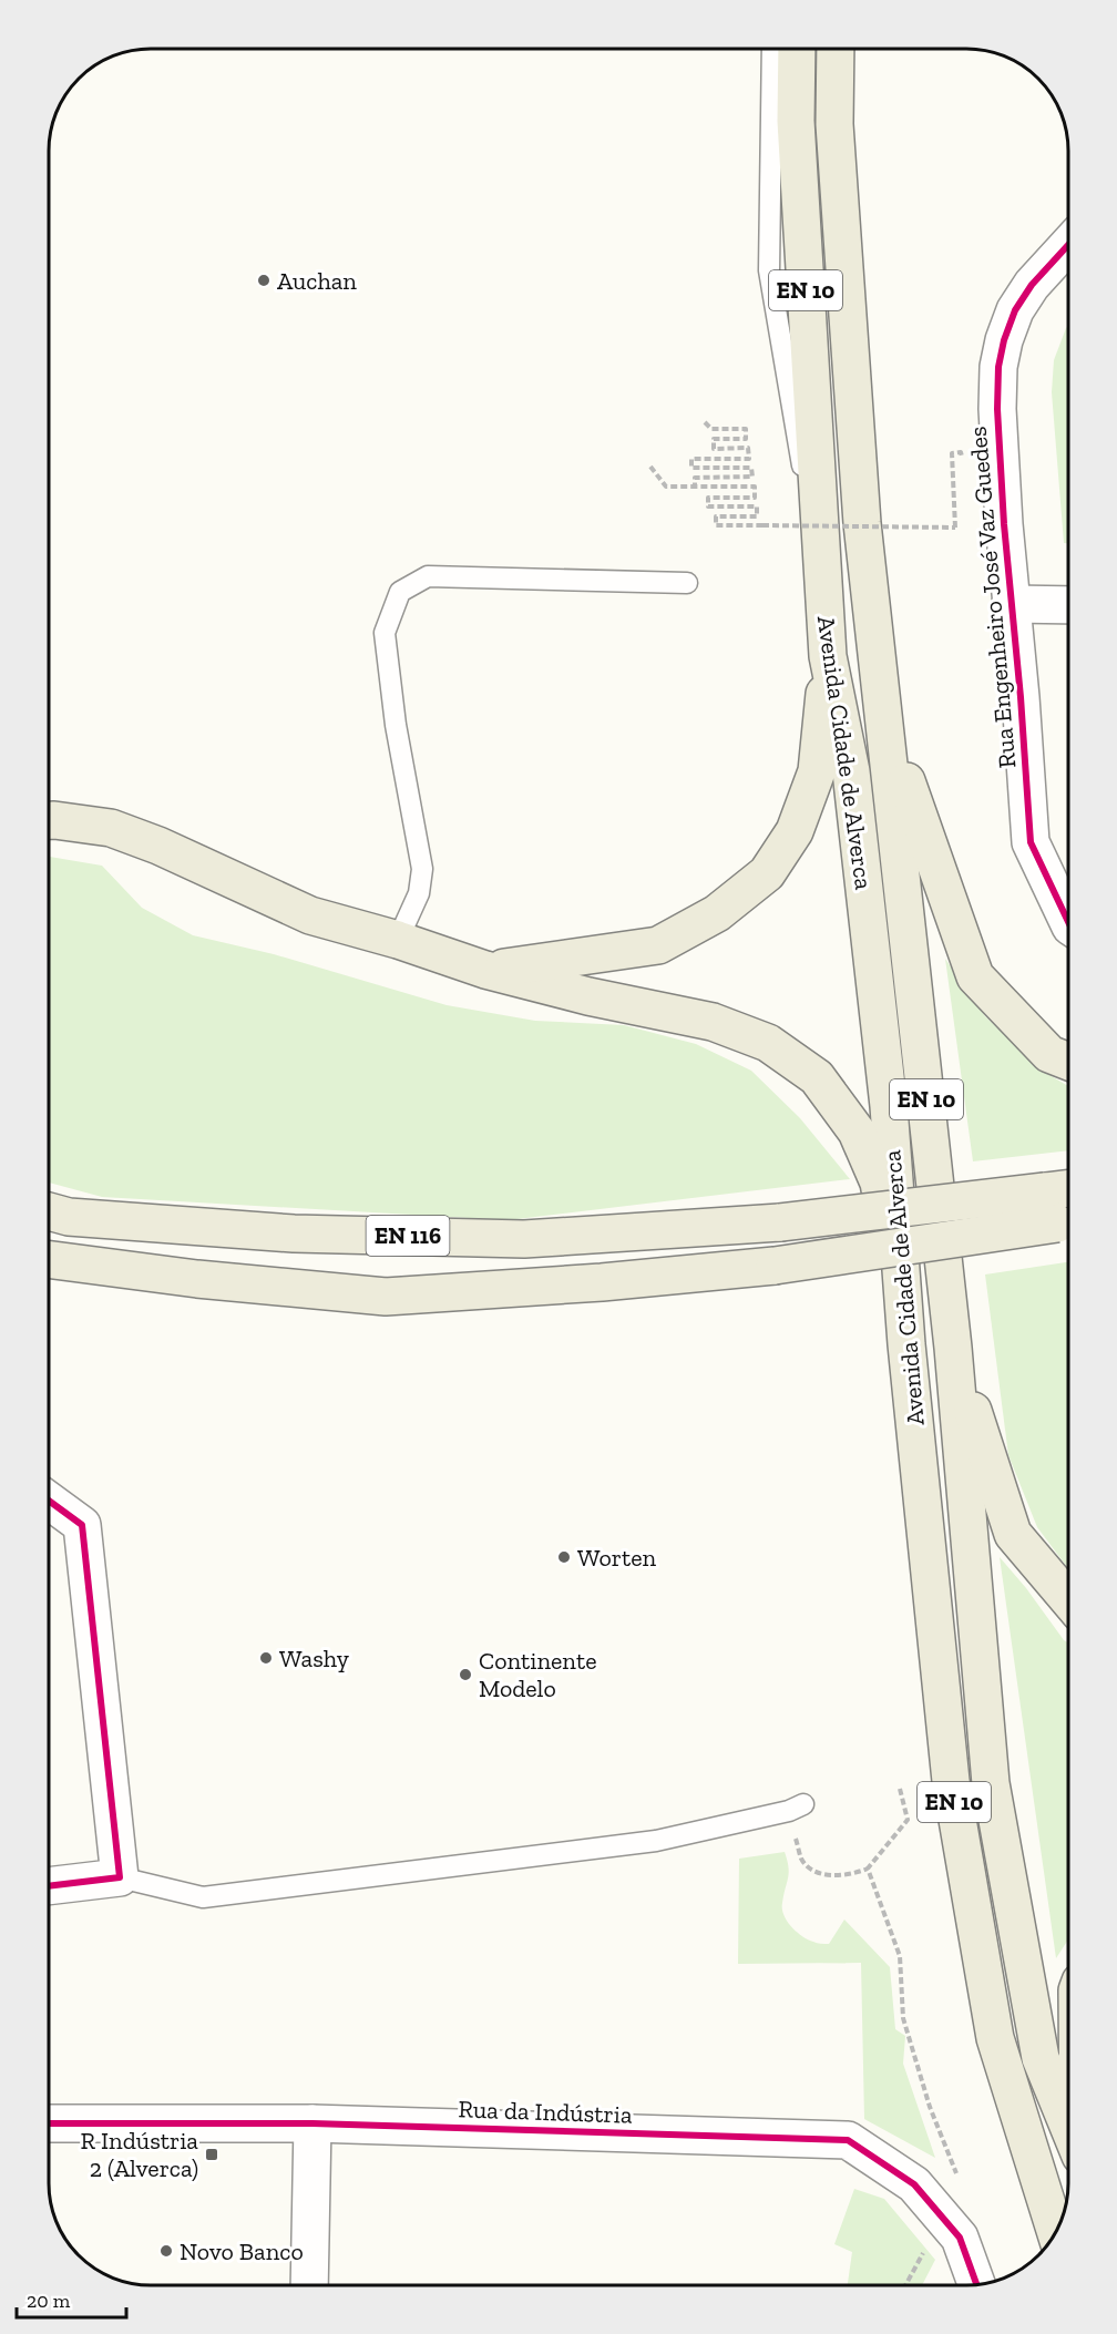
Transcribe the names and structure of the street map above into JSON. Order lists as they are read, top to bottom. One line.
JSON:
{"streets":{"main road":["EN 10","Avenida Cidade de Alverca","EN 116"],"street":["Rua Engenheiro José Vaz Guedes","Rua da Indústria"]},"places":{"other":["Auchan","Worten","Washy","Continente Modelo","Novo Banco"],"transit":["R Indústria 2 (Alverca)"]},"scale_bar":"20 m"}
